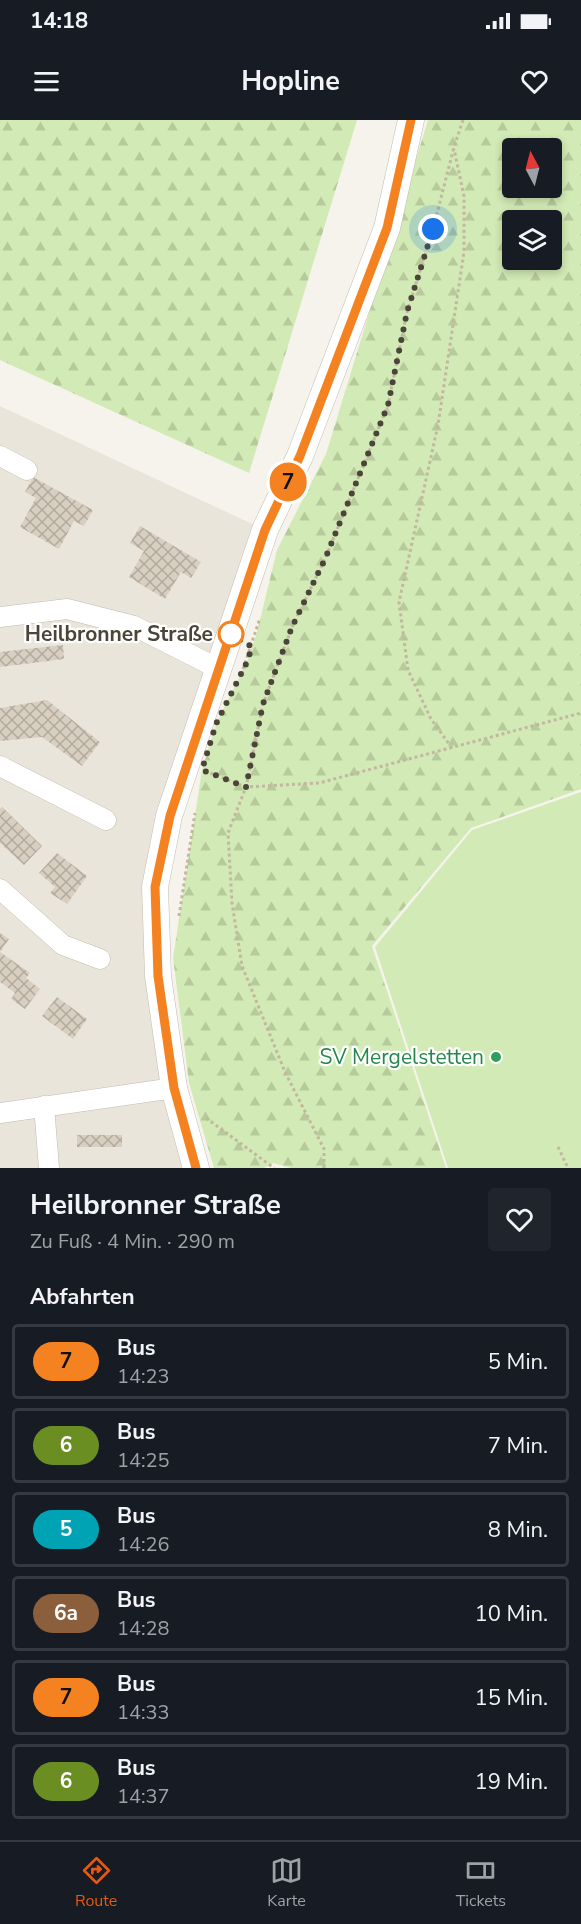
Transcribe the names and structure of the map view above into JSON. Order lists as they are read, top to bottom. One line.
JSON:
{"places":["Heilbronner Straße","SV Mergelstetten"],"lines":["bus line 7"],"north":"top","page":{"status":"14:18","header":"Hopline","on_map":"7","heading":[["Heilbronner Straße","Zu Fuß · 4 Min. · 290 m"],"Abfahrten"],"list":[{"mark":"7","name":"Bus","note":"14:23","value":"5 Min."},{"mark":"6","name":"Bus","note":"14:25","value":"7 Min."},{"mark":"5","name":"Bus","note":"14:26","value":"8 Min."},{"mark":"6a","name":"Bus","note":"14:28","value":"10 Min."},{"mark":"7","name":"Bus","note":"14:33","value":"15 Min."},{"mark":"6","name":"Bus","note":"14:37","value":"19 Min."}],"tabs":["Route","Karte","Tickets"]}}
